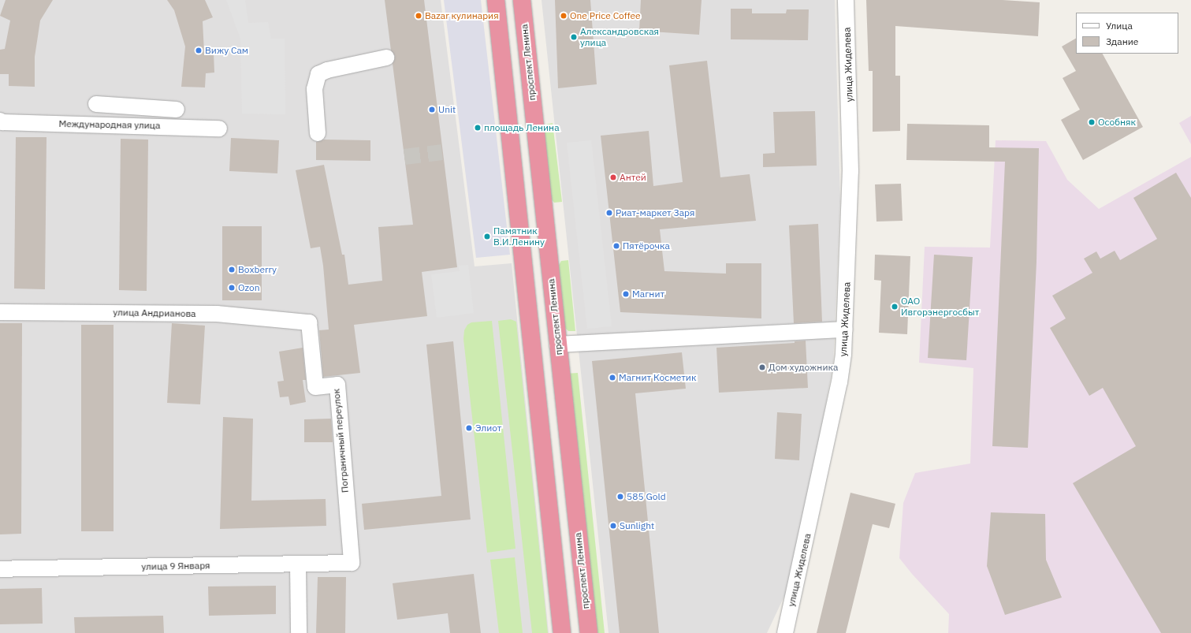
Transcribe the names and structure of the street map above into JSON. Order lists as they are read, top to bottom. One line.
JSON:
{"streets":{"highway":["проспект Ленина"],"street":["улица Жиделева","Международная улица","улица Андрианова","Пограничный переулок","улица 9 Января"]},"crossings":[["улица Андрианова","Пограничный переулок"],["Пограничный переулок","улица 9 Января"]],"places":["Bazar кулинария","One Price Coffee","Александровская улица","Вижу Сам","Unit","Особняк","площадь Ленина","Антей","Риат-маркет Заря","Памятник В.И.Ленину","Пятёрочка","Boxberry","Ozon","Магнит","ОАО Ивгорэнергосбыт","Дом художника","Магнит Косметик","Элиот","585 Gold","Sunlight"],"legend":["Улица","Здание"]}
